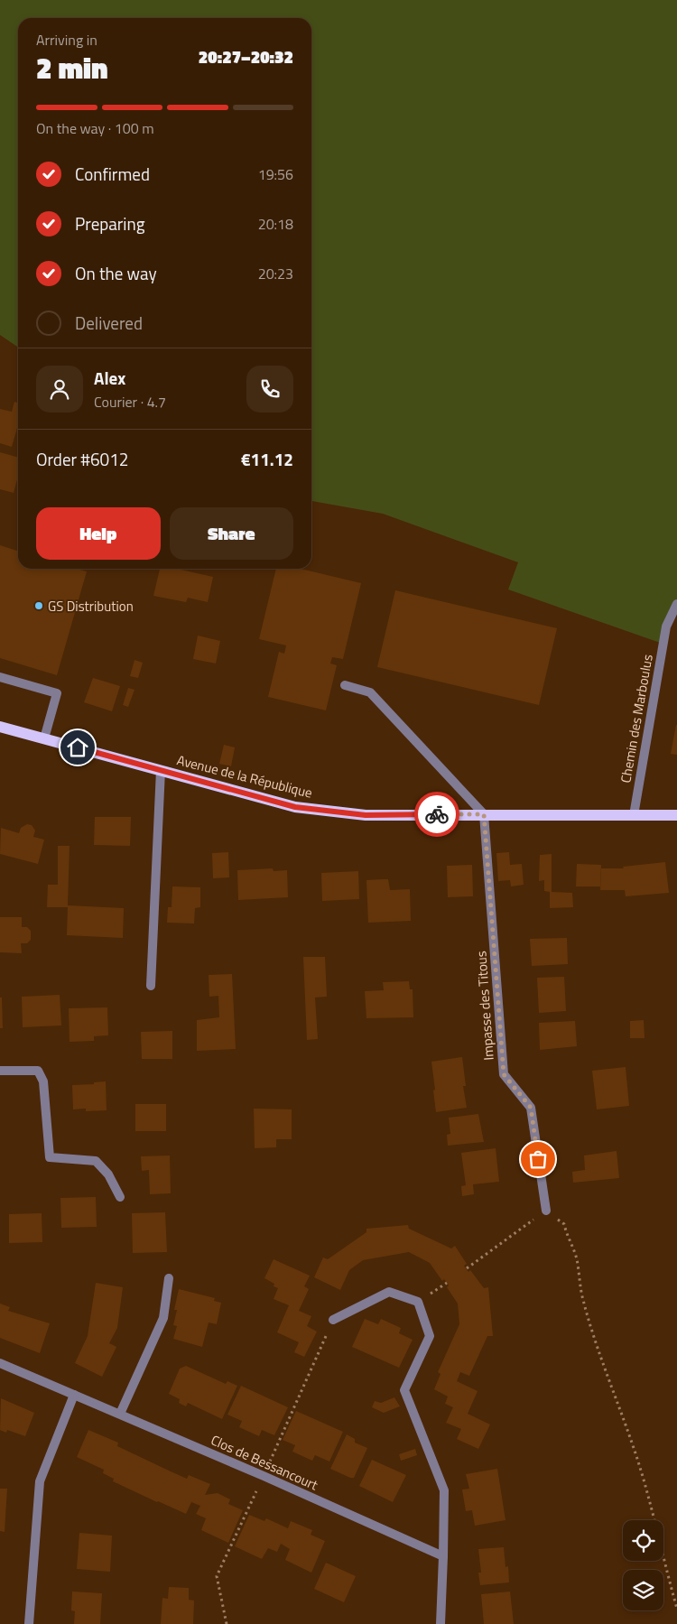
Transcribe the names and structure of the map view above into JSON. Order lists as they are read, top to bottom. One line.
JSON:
{"streets":{"main road":["Avenue de la République"],"street":["Chemin des Marboulus","Impasse des Titous","Clos de Bessancourt"]},"crossings":[["Chemin des Marboulus","Avenue de la République"],["Avenue de la République","Impasse des Titous"]],"places":["GS Distribution"],"page":{"heading":["2 min","Arriving in","20:27–20:32"],"panel":["Alex","Courier · 4.7","Order #6012","€11.12"],"bar":"On the way · 100 m","list":[["Confirmed","19:56"],["Preparing","20:18"],["On the way","20:23"],"Delivered"],"buttons":["Help","Share"]}}
